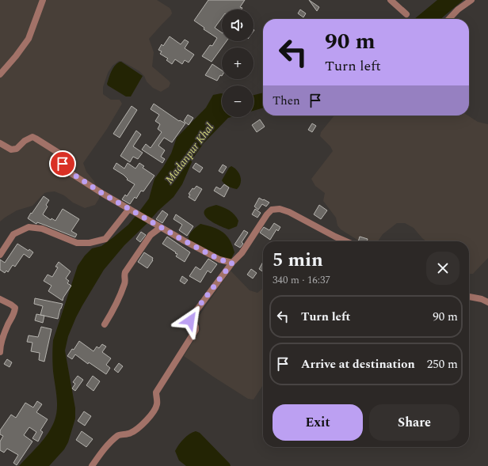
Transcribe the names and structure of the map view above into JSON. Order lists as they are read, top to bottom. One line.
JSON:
{"water":["Madanpur Khal"],"page":{"map_buttons":["+","−"],"turn":["90 m","Turn left"],"then":"Then","heading":["5 min","340 m · 16:37"],"list":[{"name":"Turn left","value":"90 m"},{"name":"Arrive at destination","value":"250 m"}],"buttons":["Exit","Share"]}}
